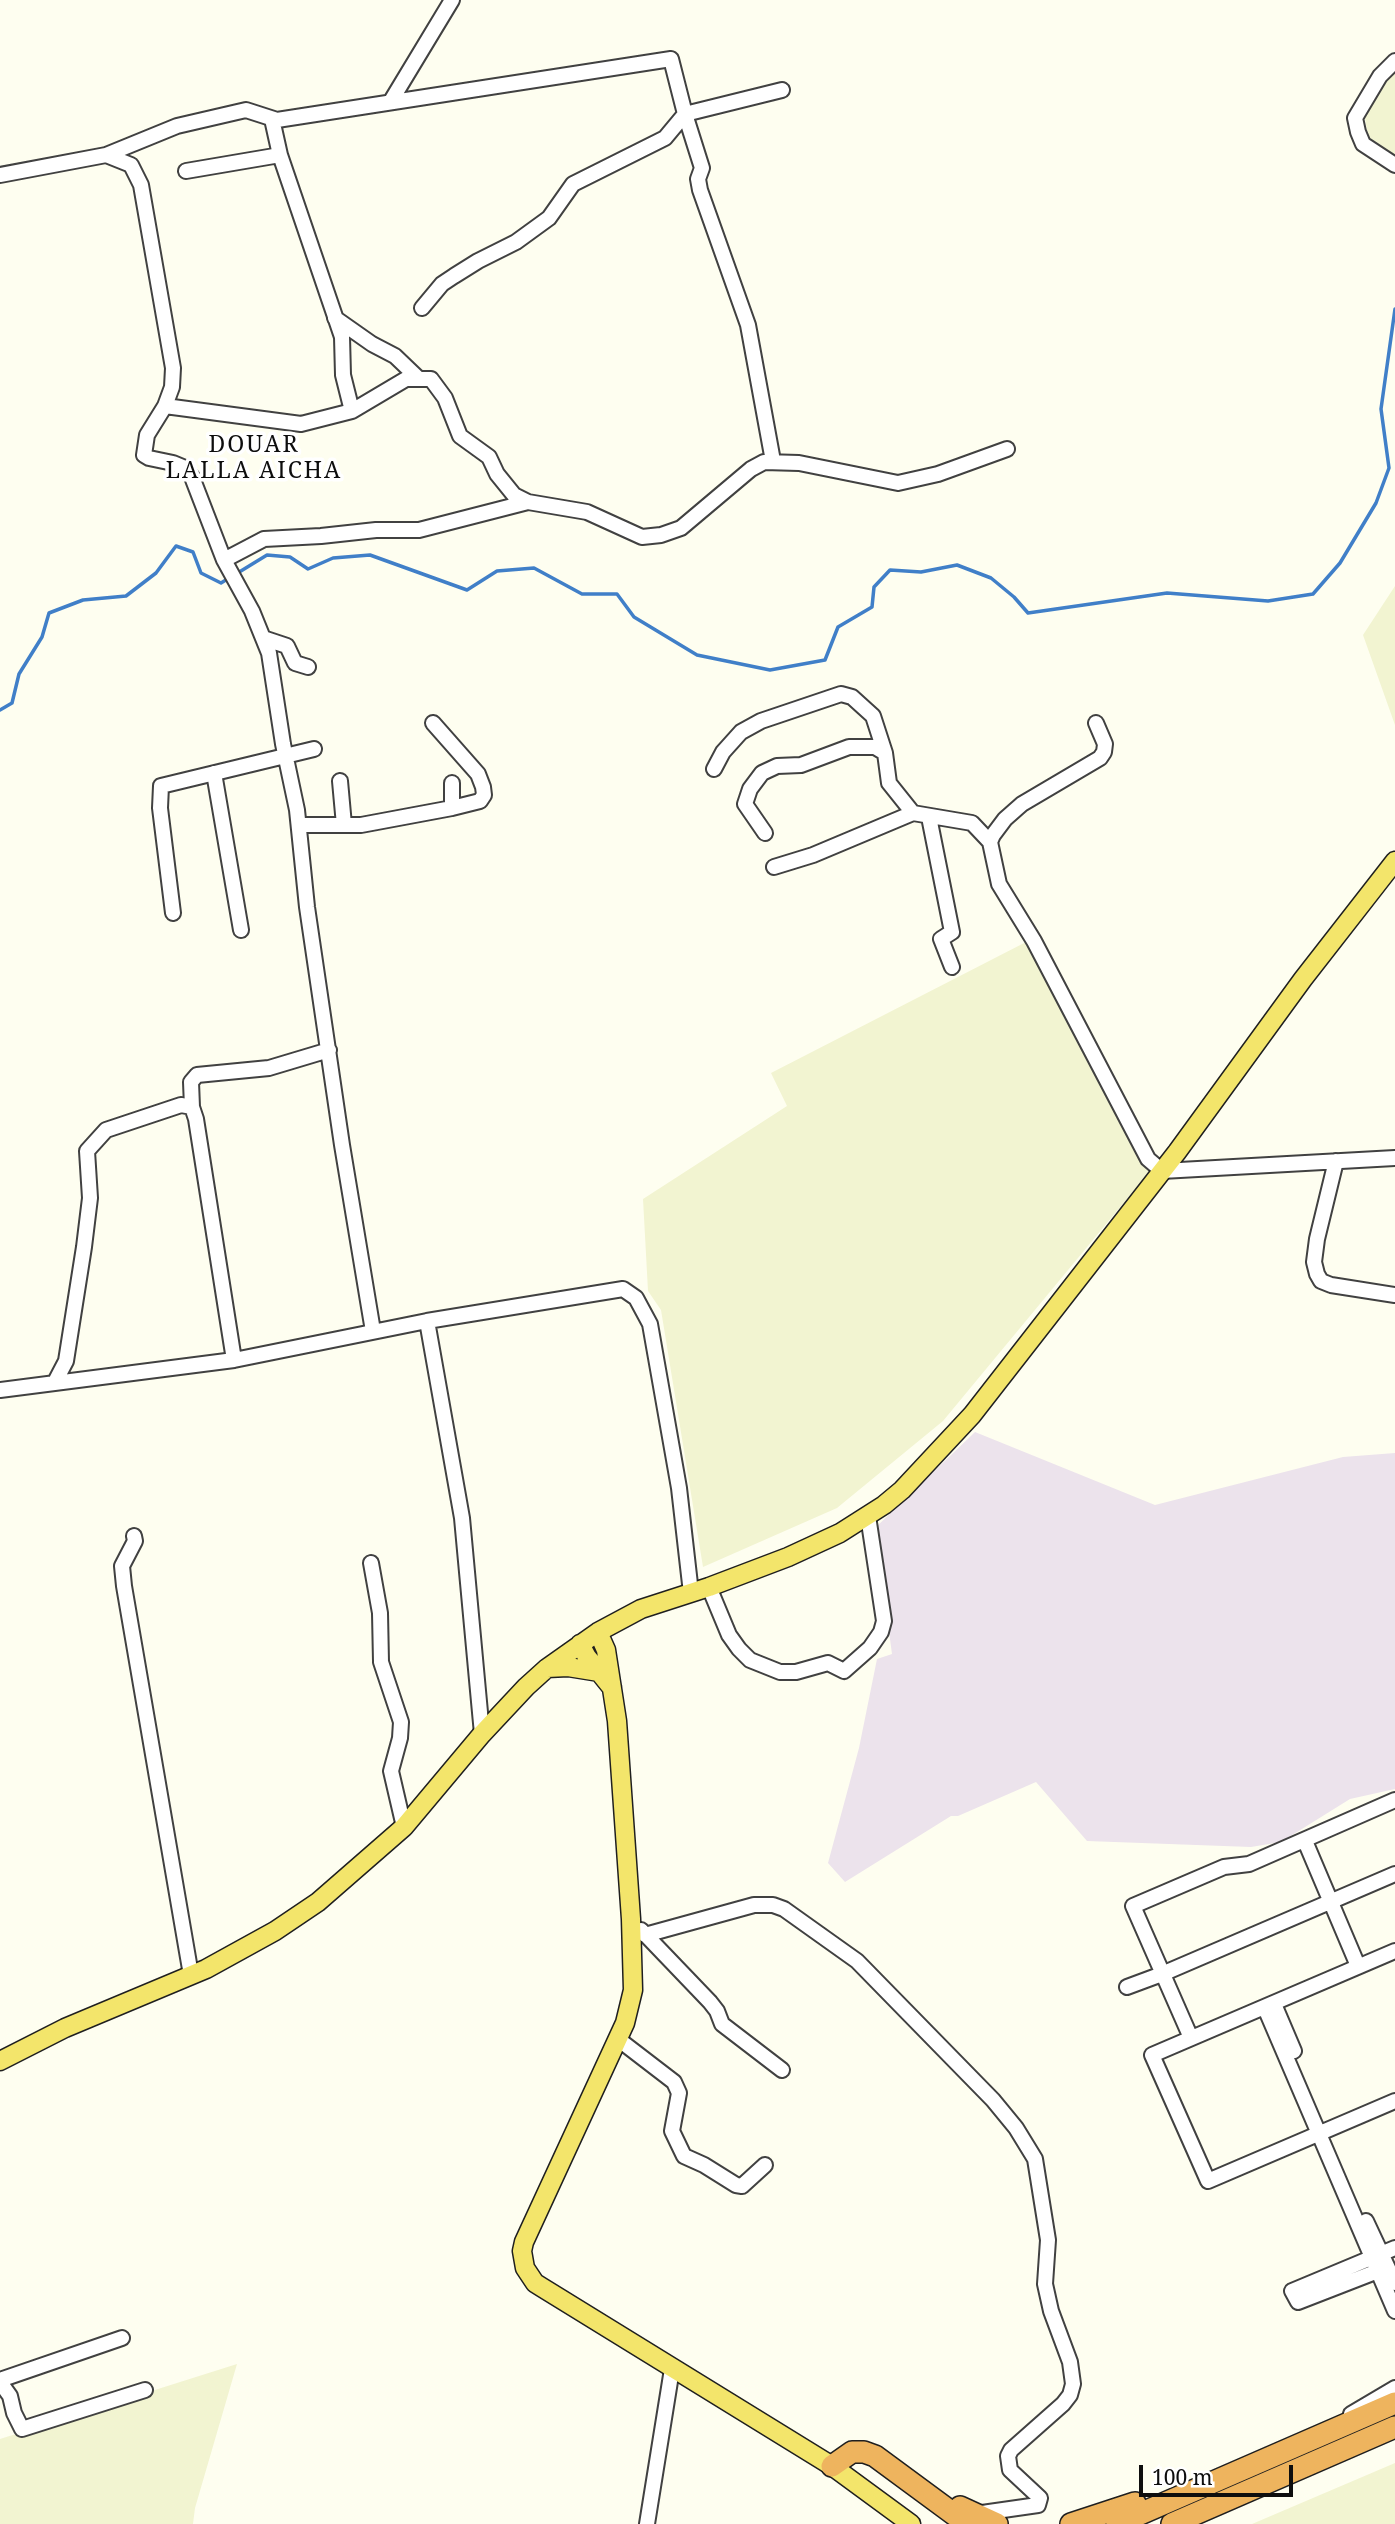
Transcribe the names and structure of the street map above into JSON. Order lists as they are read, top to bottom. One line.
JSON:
{"districts":["DOUAR LALLA AICHA"],"scale_bar":"100 m"}
